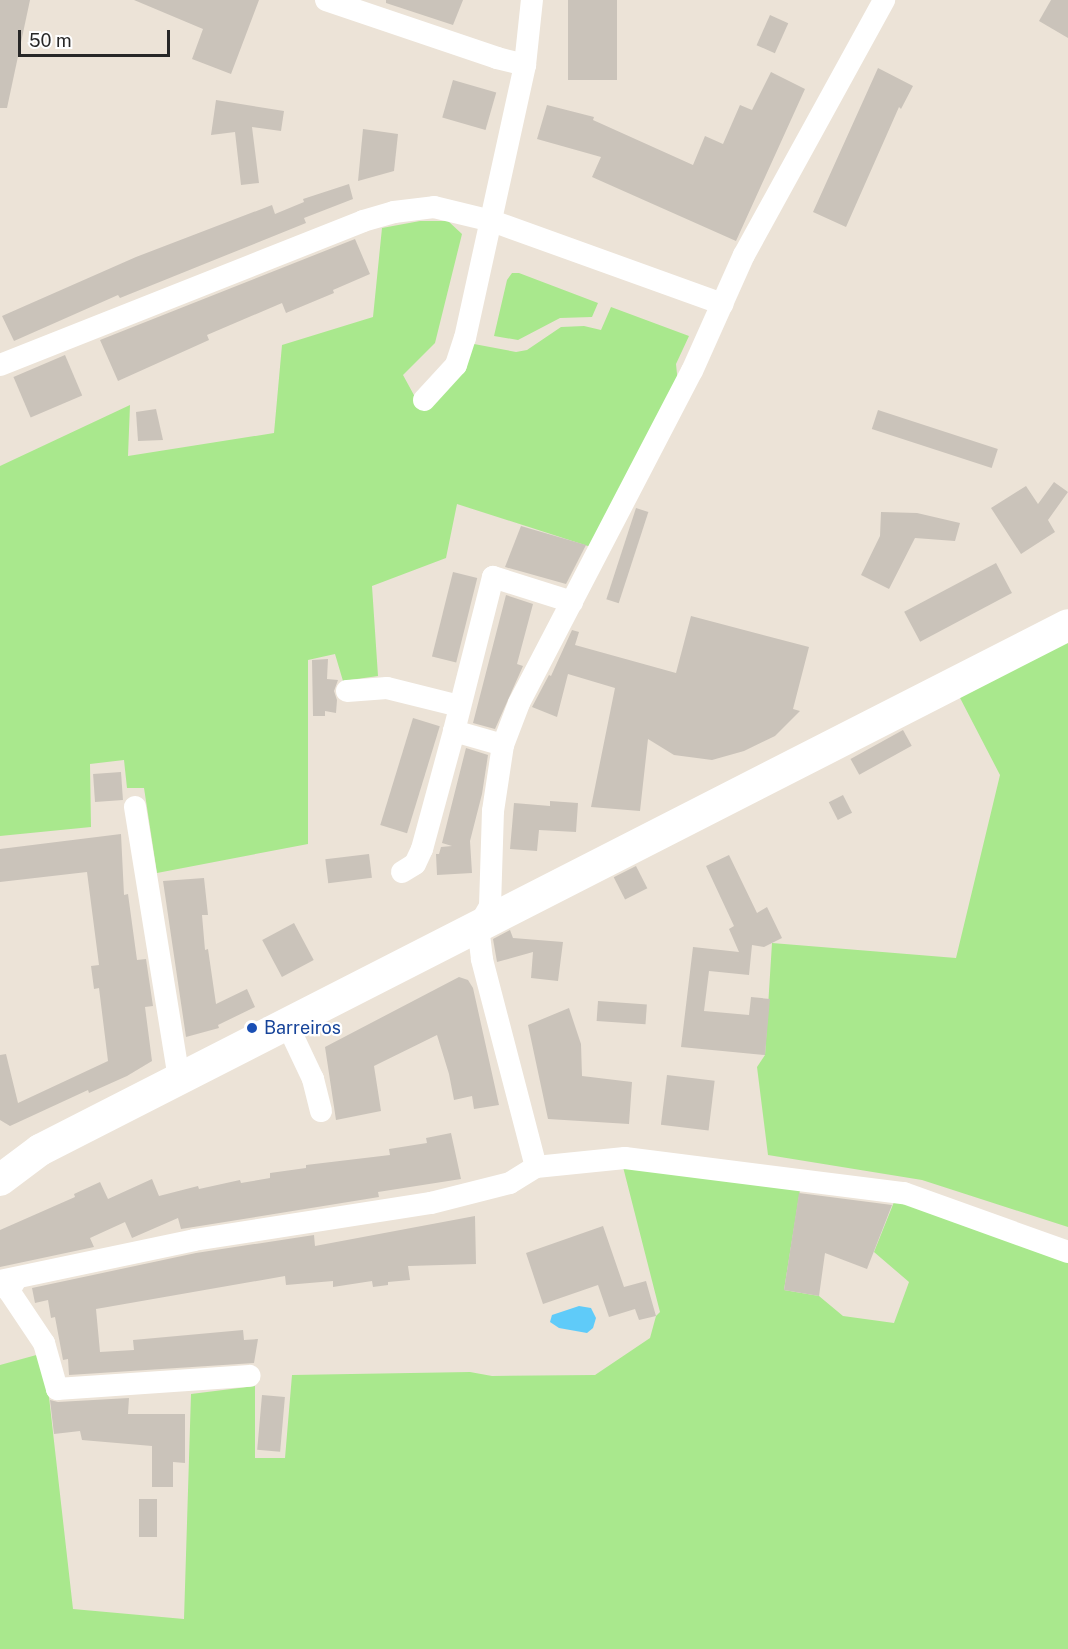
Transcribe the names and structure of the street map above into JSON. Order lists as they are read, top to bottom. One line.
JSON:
{"places":["Barreiros"],"scale_bar":"50 m"}
